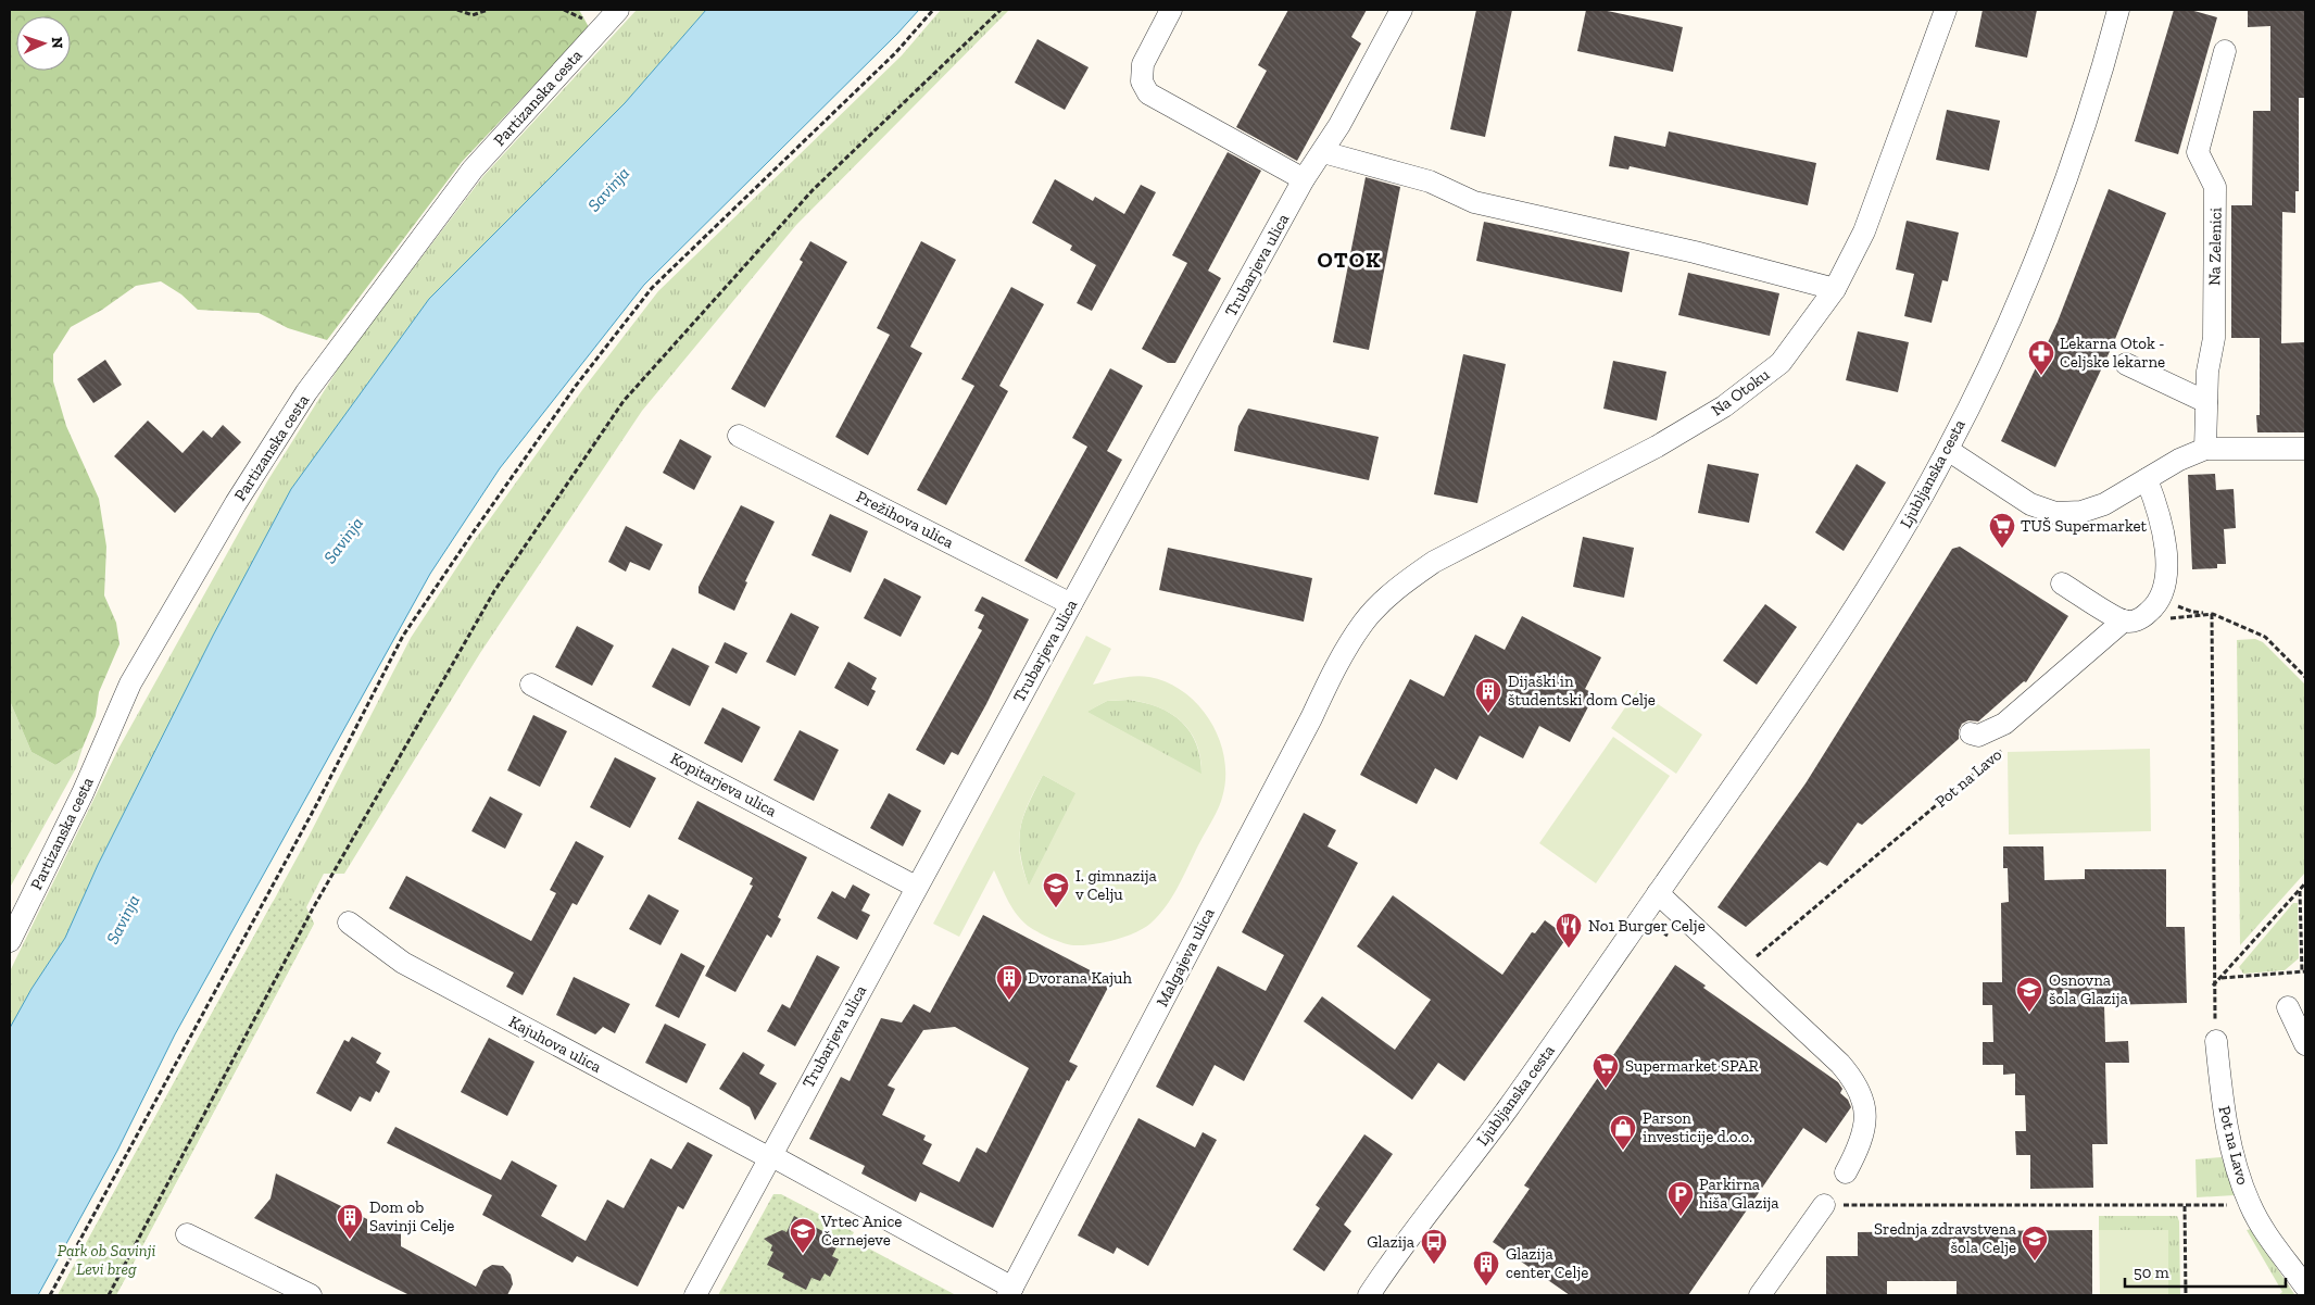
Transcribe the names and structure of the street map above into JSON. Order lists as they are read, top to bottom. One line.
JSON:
{"streets":{"street":["Partizanska cesta","Na Zelenici","Trubarjeva ulica","Na Otoku","Ljubljanska cesta","Prežihova ulica","Pot na Lavo","Kopitarjeva ulica","Malgajeva ulica","Kajuhova ulica"]},"crossings":[["Trubarjeva ulica","Prežihova ulica"],["Trubarjeva ulica","Kopitarjeva ulica"],["Trubarjeva ulica","Kajuhova ulica"],["Na Otoku","Malgajeva ulica"],["Malgajeva ulica","Kajuhova ulica"]],"districts":["OTOK"],"water":["Savinja"],"parks":["Park ob Savinji Levi breg"],"places":{"pharmacy":["Lekarna Otok - Celjske lekarne"],"supermarket":["TUŠ Supermarket","Supermarket SPAR"],"building":["Dijaški in študentski dom Celje","Dvorana Kajuh","Dom ob Savinji Celje","Glazija center Celje"],"school or university":["I. gimnazija v Celju","Osnovna šola Glazija","Vrtec Anice Černejeve","Srednja zdravstvena šola Celje"],"restaurant":["No1 Burger Celje"],"shop":["Parson investicije d.o.o."],"parking":["Parkirna hiša Glazija"],"bus stop":["Glazija"]},"scale_bar":"50 m","north":"right"}
